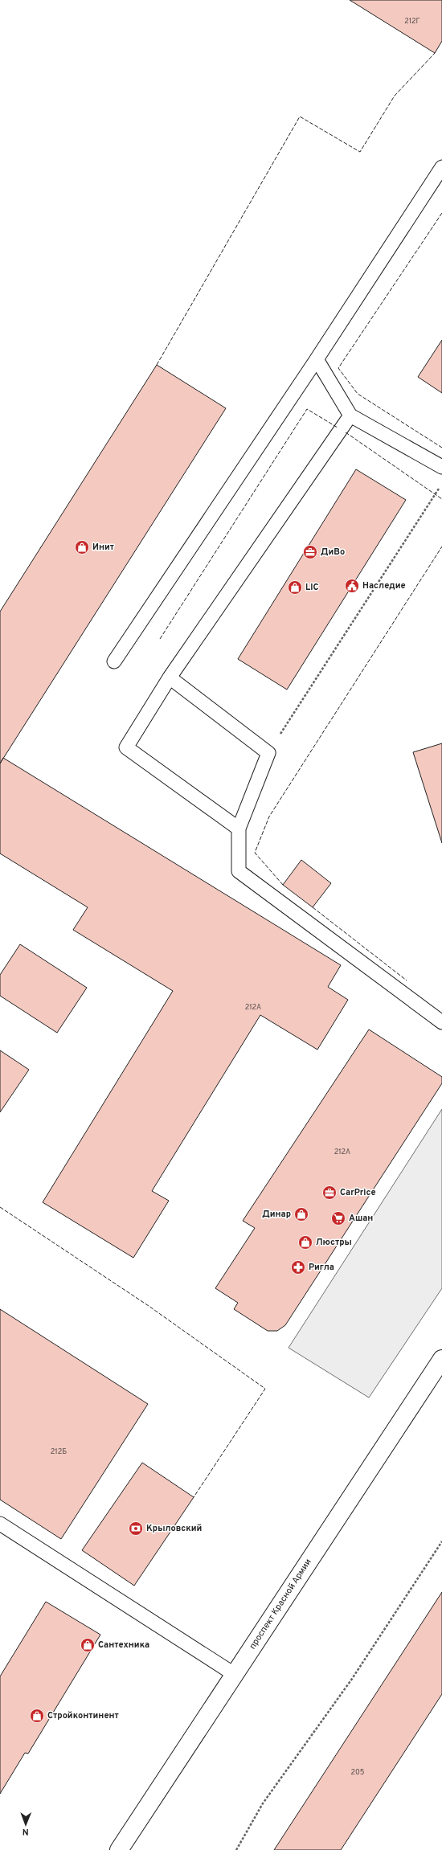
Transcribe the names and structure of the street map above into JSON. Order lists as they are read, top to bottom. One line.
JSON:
{"streets":{"main road":["проспект Красной Армии"]},"places":{"shop":["Инит","LIC","Динар","Люстры","Сантехника","Стройконтинент"],"office":["ДиВо","CarPrice"],"public building":["Наследие"],"supermarket":["Ашан"],"pharmacy":["Ригла"],"bank":["Крыловский"]},"house_numbers":["212Г","212А","212А","212Б","205"],"north":"bottom"}
